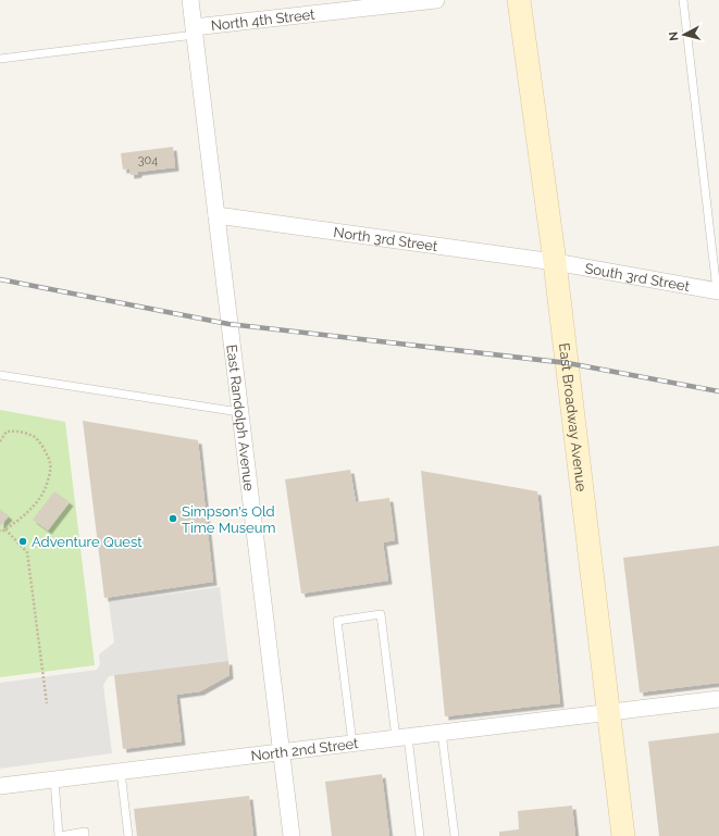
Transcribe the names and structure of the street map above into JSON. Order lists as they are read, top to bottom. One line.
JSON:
{"streets":{"main road":["East Broadway Avenue"],"street":["North 4th Street","North 3rd Street","South 3rd Street","East Randolph Avenue","North 2nd Street"]},"crossings":[["North 4th Street","East Randolph Avenue"],["North 3rd Street","South 3rd Street"],["North 3rd Street","East Broadway Avenue"],["North 3rd Street","East Randolph Avenue"],["South 3rd Street","East Broadway Avenue"],["East Broadway Avenue","North 2nd Street"],["East Randolph Avenue","North 2nd Street"]],"places":["Simpson's Old Time Museum","Adventure Quest"],"house_numbers":["304"],"north":"left"}
